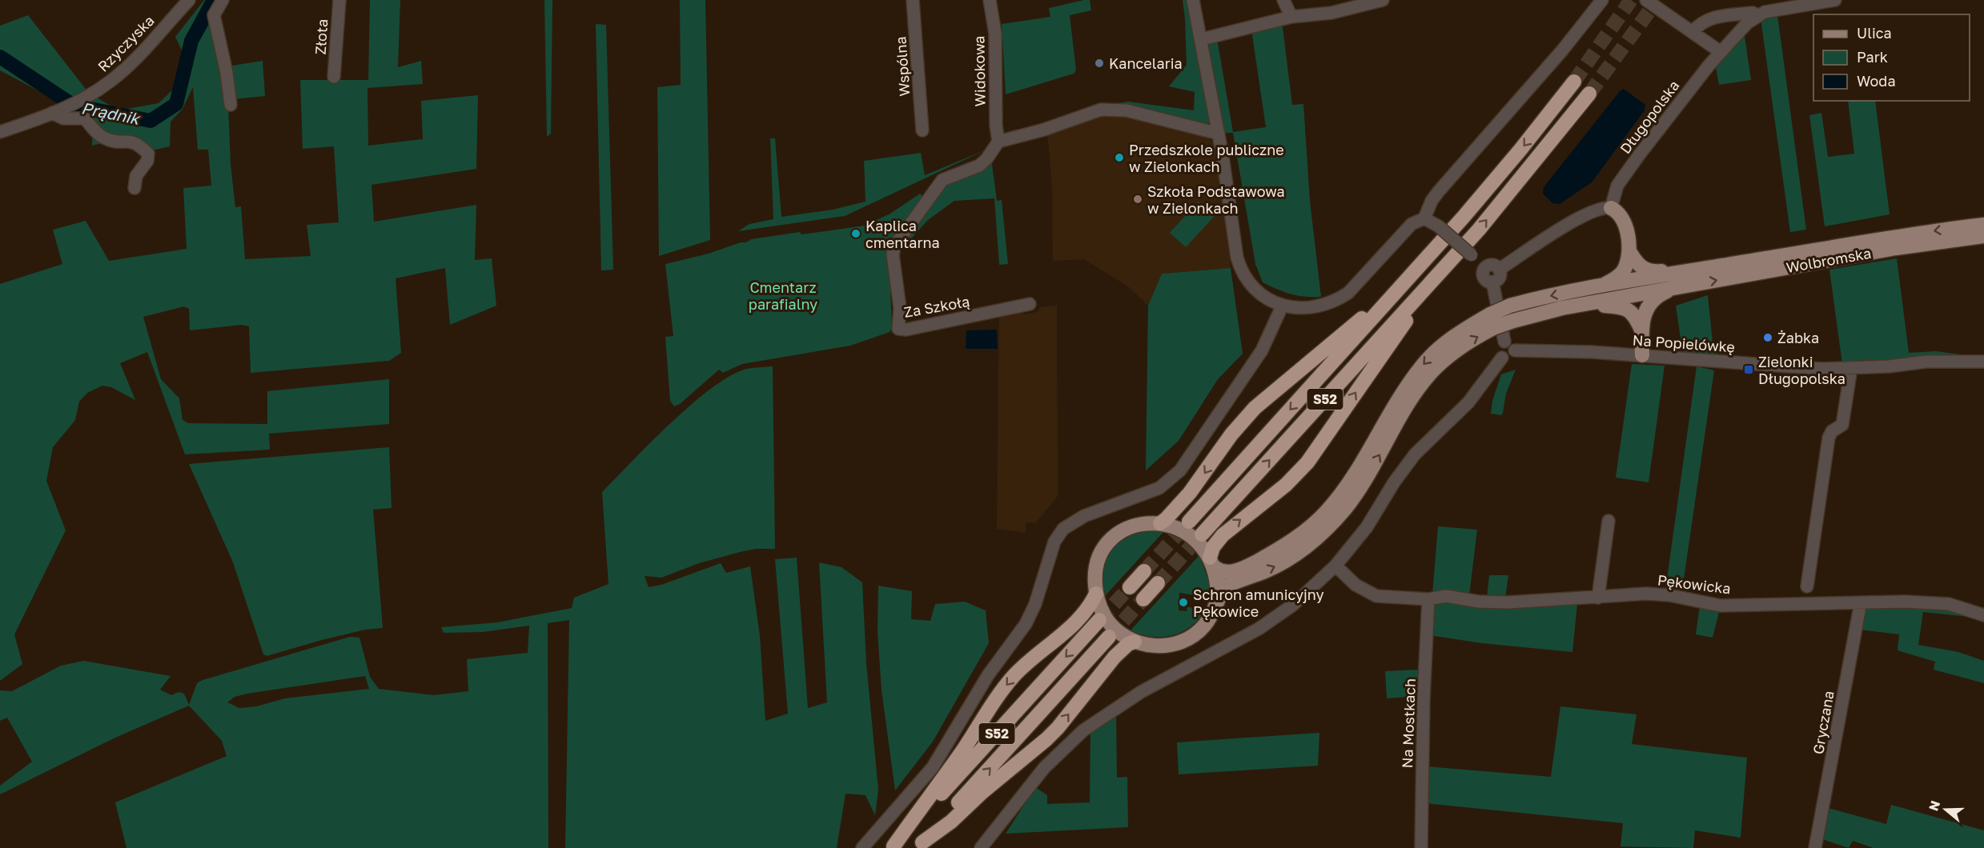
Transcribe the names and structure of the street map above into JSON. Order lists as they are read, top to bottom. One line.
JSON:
{"streets":{"highway":["S52"],"main road":["Wolbromska"],"street":["Złota","Rzyczyska","Wspólna","Widokowa","Długopolska","Za Szkołą","Na Popielówkę","Pękowicka","Gryczana","Na Mostkach"]},"crossings":[["Widokowa","Za Szkołą"],["Pękowicka","Gryczana"],["Pękowicka","Na Mostkach"]],"water":["Prądnik"],"parks":["Cmentarz parafialny"],"places":{"other":["Kancelaria","Przedszkole publiczne w Zielonkach","Szkoła Podstawowa w Zielonkach","Kaplica cmentarna","Żabka","Schron amunicyjny Pękowice"],"transit":["Zielonki Długopolska"]},"legend":["Ulica","Park","Woda"],"north":"left"}
